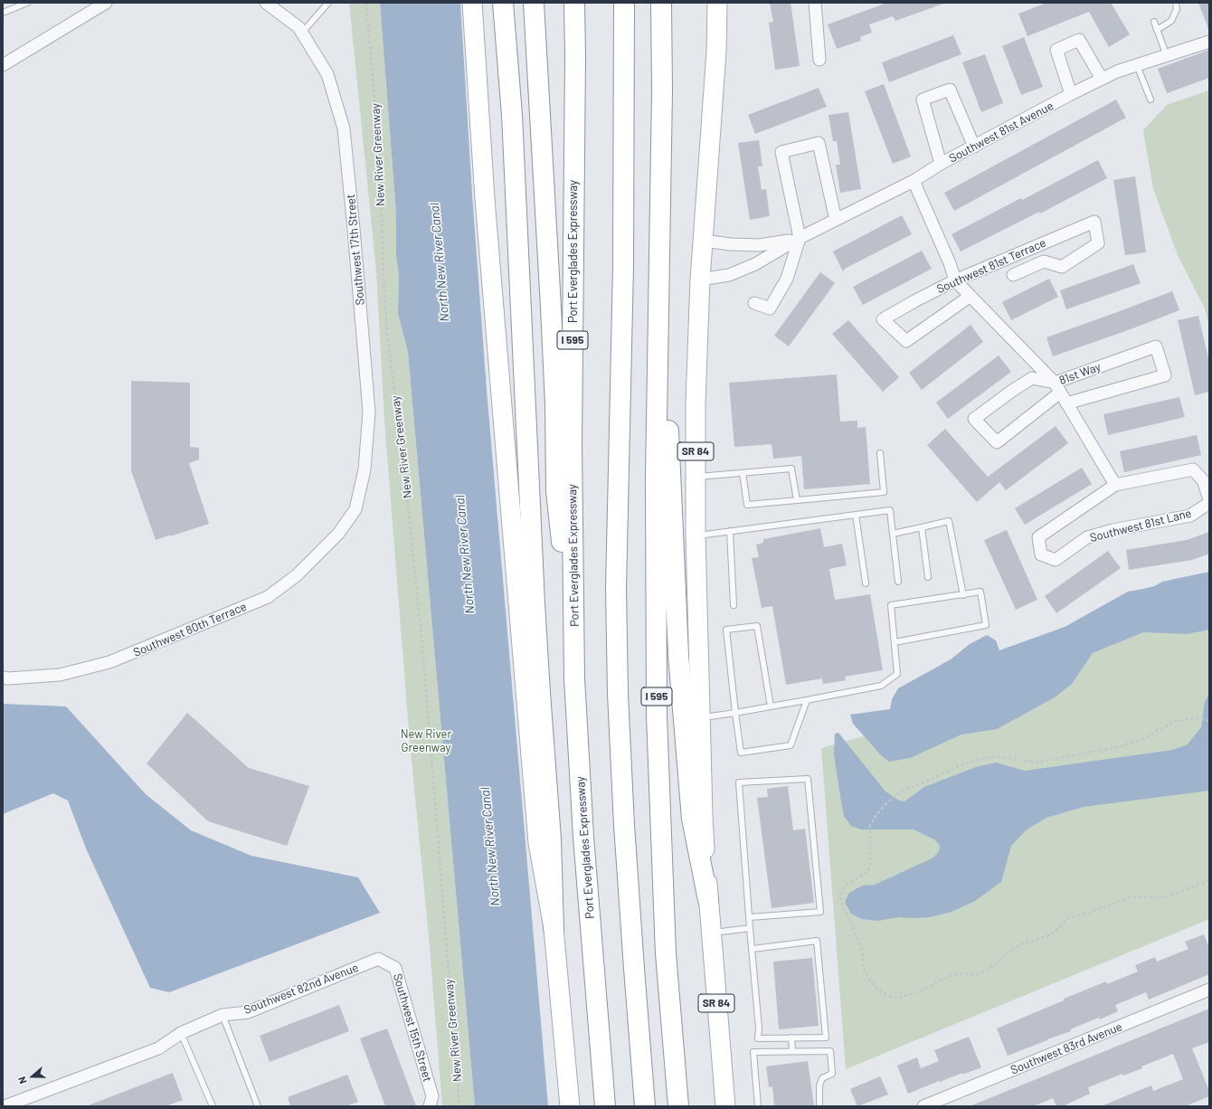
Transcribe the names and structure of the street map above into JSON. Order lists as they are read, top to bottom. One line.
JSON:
{"streets":{"highway":["Port Everglades Expressway","I 595"],"main road":["SR 84"],"street":["Southwest 81st Avenue","Southwest 17th Street","Southwest 81st Terrace","81st Way","Southwest 81st Lane","Southwest 80th Terrace","Southwest 82nd Avenue","Southwest 15th Street","Southwest 83rd Avenue"],"path":["New River Greenway"]},"crossings":[["Southwest 81st Avenue","SR 84"],["Southwest 17th Street","Southwest 80th Terrace"],["Southwest 82nd Avenue","Southwest 15th Street"]],"water":["North New River Canal"],"parks":["New River Greenway"],"north":"left"}
